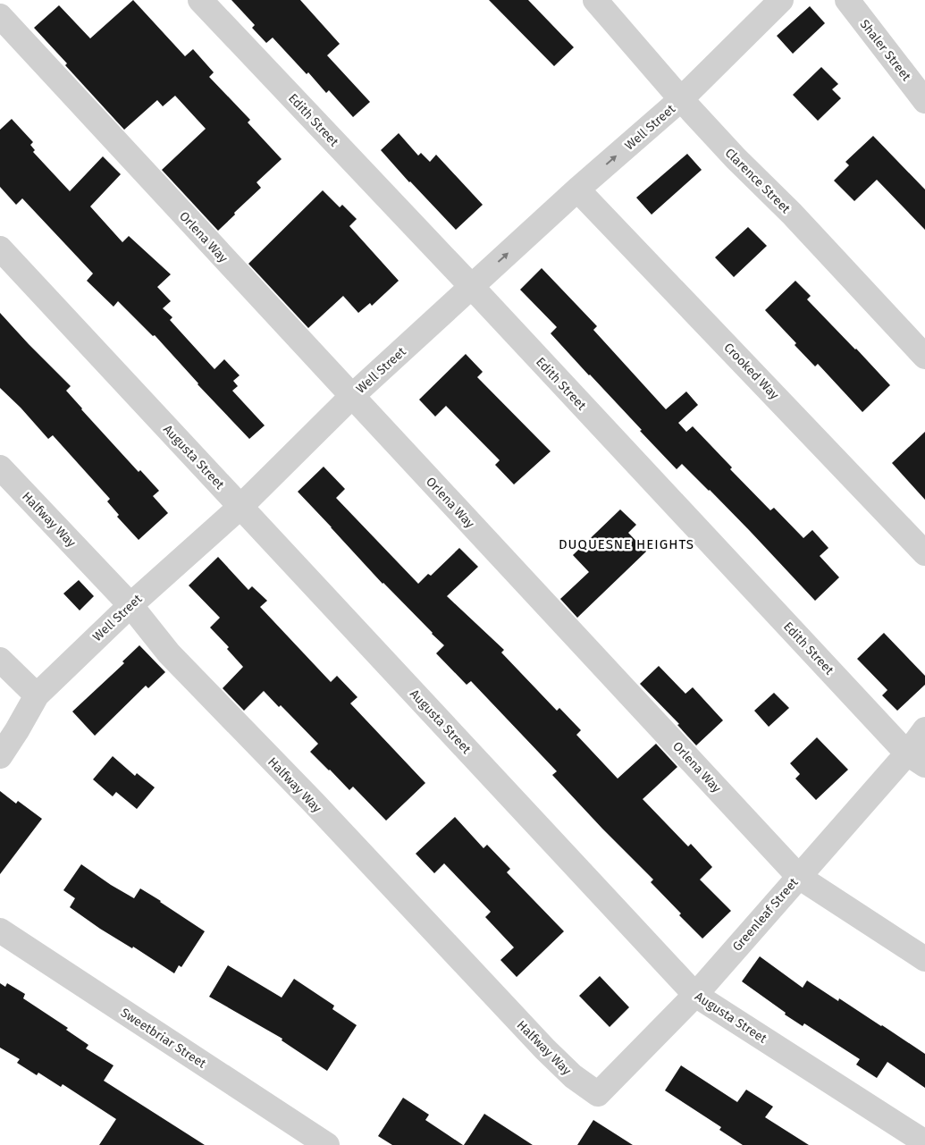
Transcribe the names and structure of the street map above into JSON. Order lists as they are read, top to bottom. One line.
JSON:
{"streets":{"street":["Shaler Street","Edith Street","Well Street","Clarence Street","Orlena Way","Crooked Way","Augusta Street","Halfway Way","Greenleaf Street","Sweetbriar Street"]},"crossings":[["Edith Street","Well Street"],["Edith Street","Greenleaf Street"],["Well Street","Clarence Street"],["Well Street","Orlena Way"],["Well Street","Crooked Way"],["Well Street","Augusta Street"],["Well Street","Halfway Way"],["Orlena Way","Greenleaf Street"],["Augusta Street","Greenleaf Street"],["Halfway Way","Greenleaf Street"]],"districts":["DUQUESNE HEIGHTS"]}
